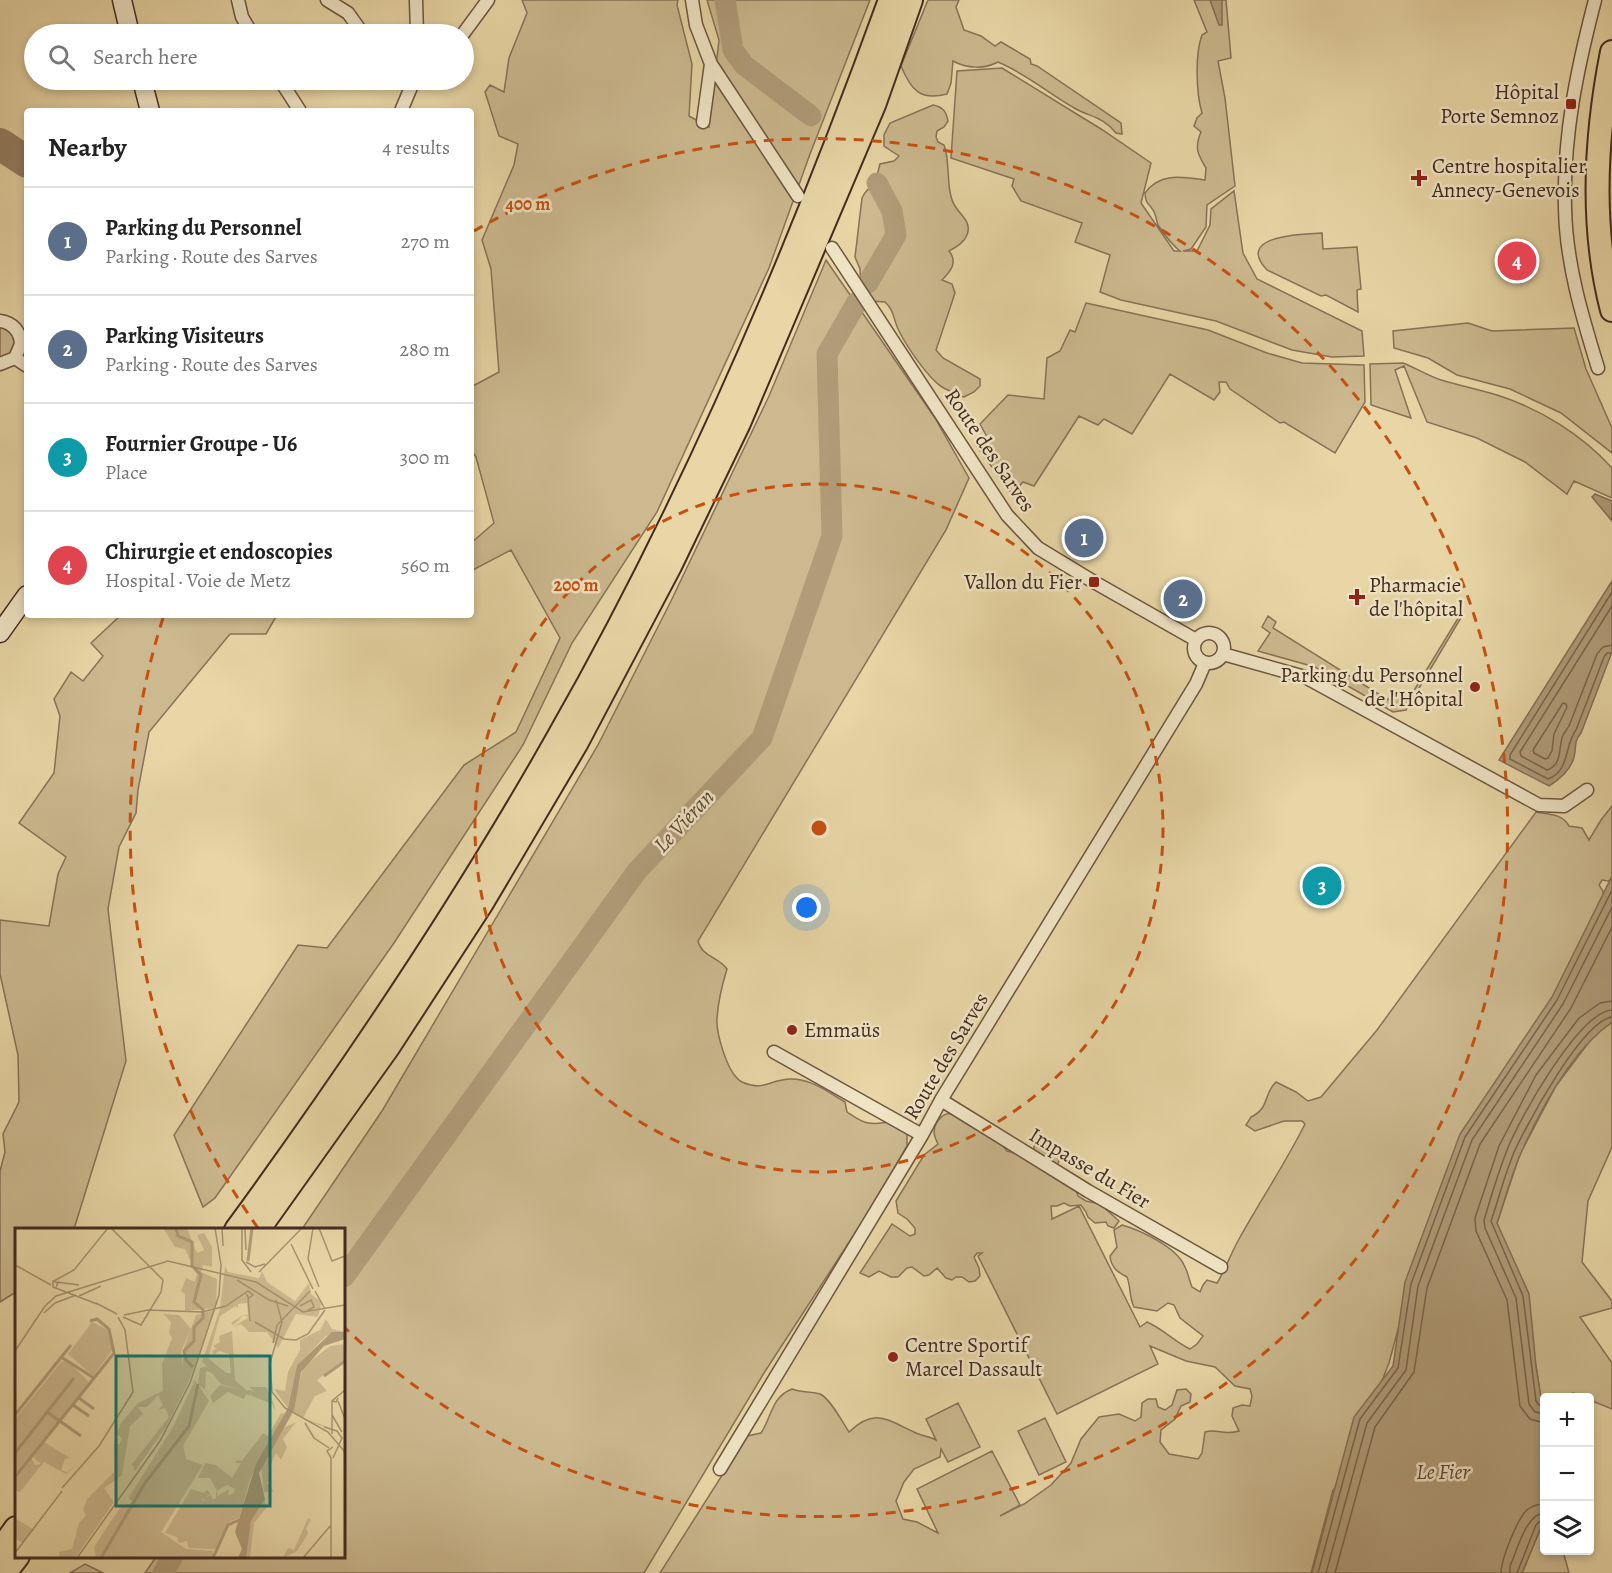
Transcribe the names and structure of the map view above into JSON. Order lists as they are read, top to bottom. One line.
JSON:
{"streets":{"street":["Route des Sarves","Impasse du Fier"]},"crossings":[["Route des Sarves","Impasse du Fier"]],"water":["Le Viéran","Le Fier"],"places":{"transit":["Hôpital Porte Semnoz","Vallon du Fier"],"health":["Centre hospitalier Annecy-Genevois","Pharmacie de l'hôpital"],"other":["Parking du Personnel de l'Hôpital","Emmaüs","Centre Sportif Marcel Dassault"]},"page":{"search":"Search here","heading":["Nearby","4 results"],"list":[{"mark":"1","name":"Parking du Personnel","note":"Parking · Route des Sarves","value":"270 m"},{"mark":"2","name":"Parking Visiteurs","note":"Parking · Route des Sarves","value":"280 m"},{"mark":"3","name":"Fournier Groupe - U6","note":"Place","value":"300 m"},{"mark":"4","name":"Chirurgie et endoscopies","note":"Hospital · Voie de Metz","value":"560 m"}],"pins":["4","1","2","3"],"map_buttons":["+","−"]},"rings":["400 m","200 m"]}
